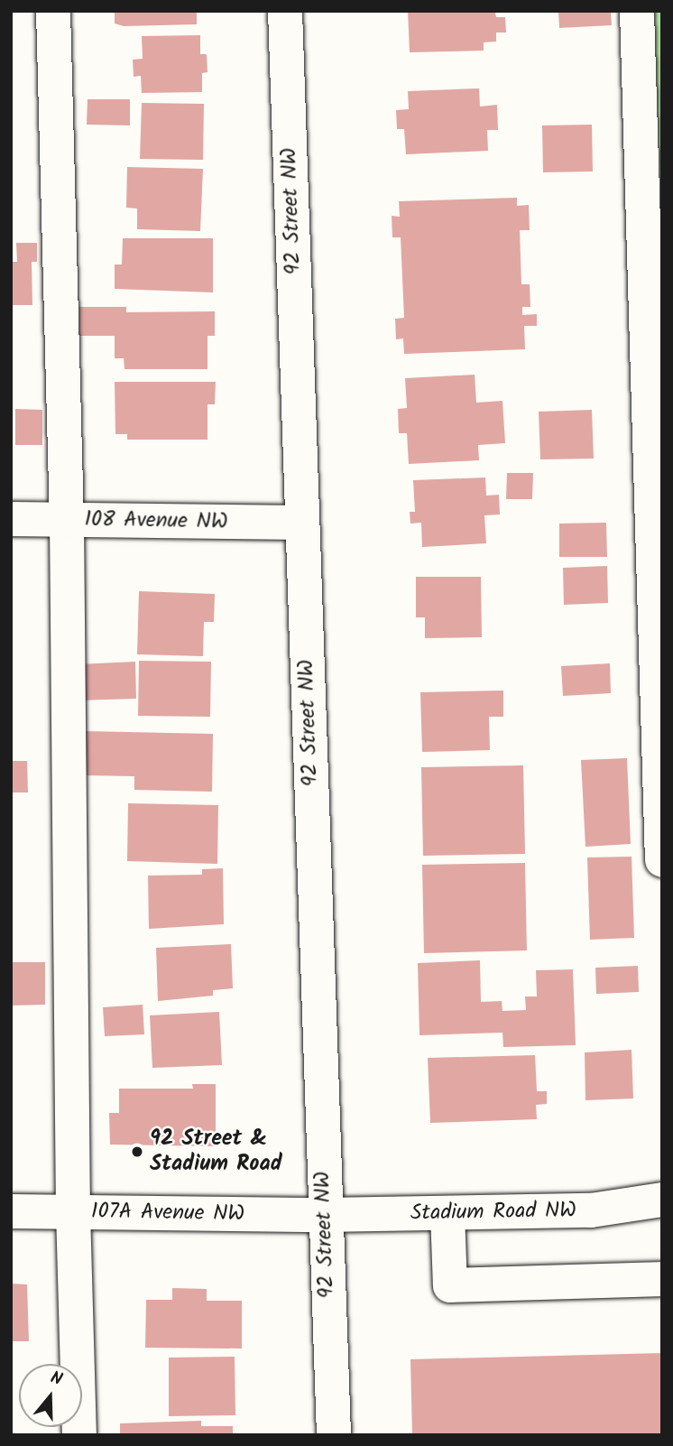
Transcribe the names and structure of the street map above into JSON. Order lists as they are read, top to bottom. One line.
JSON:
{"streets":{"street":["92 Street NW","108 Avenue NW","Stadium Road NW","107A Avenue NW"]},"crossings":[["92 Street NW","108 Avenue NW"],["92 Street NW","Stadium Road NW"],["92 Street NW","107A Avenue NW"],["Stadium Road NW","107A Avenue NW"]],"places":["92 Street & Stadium Road"],"north":"top"}
